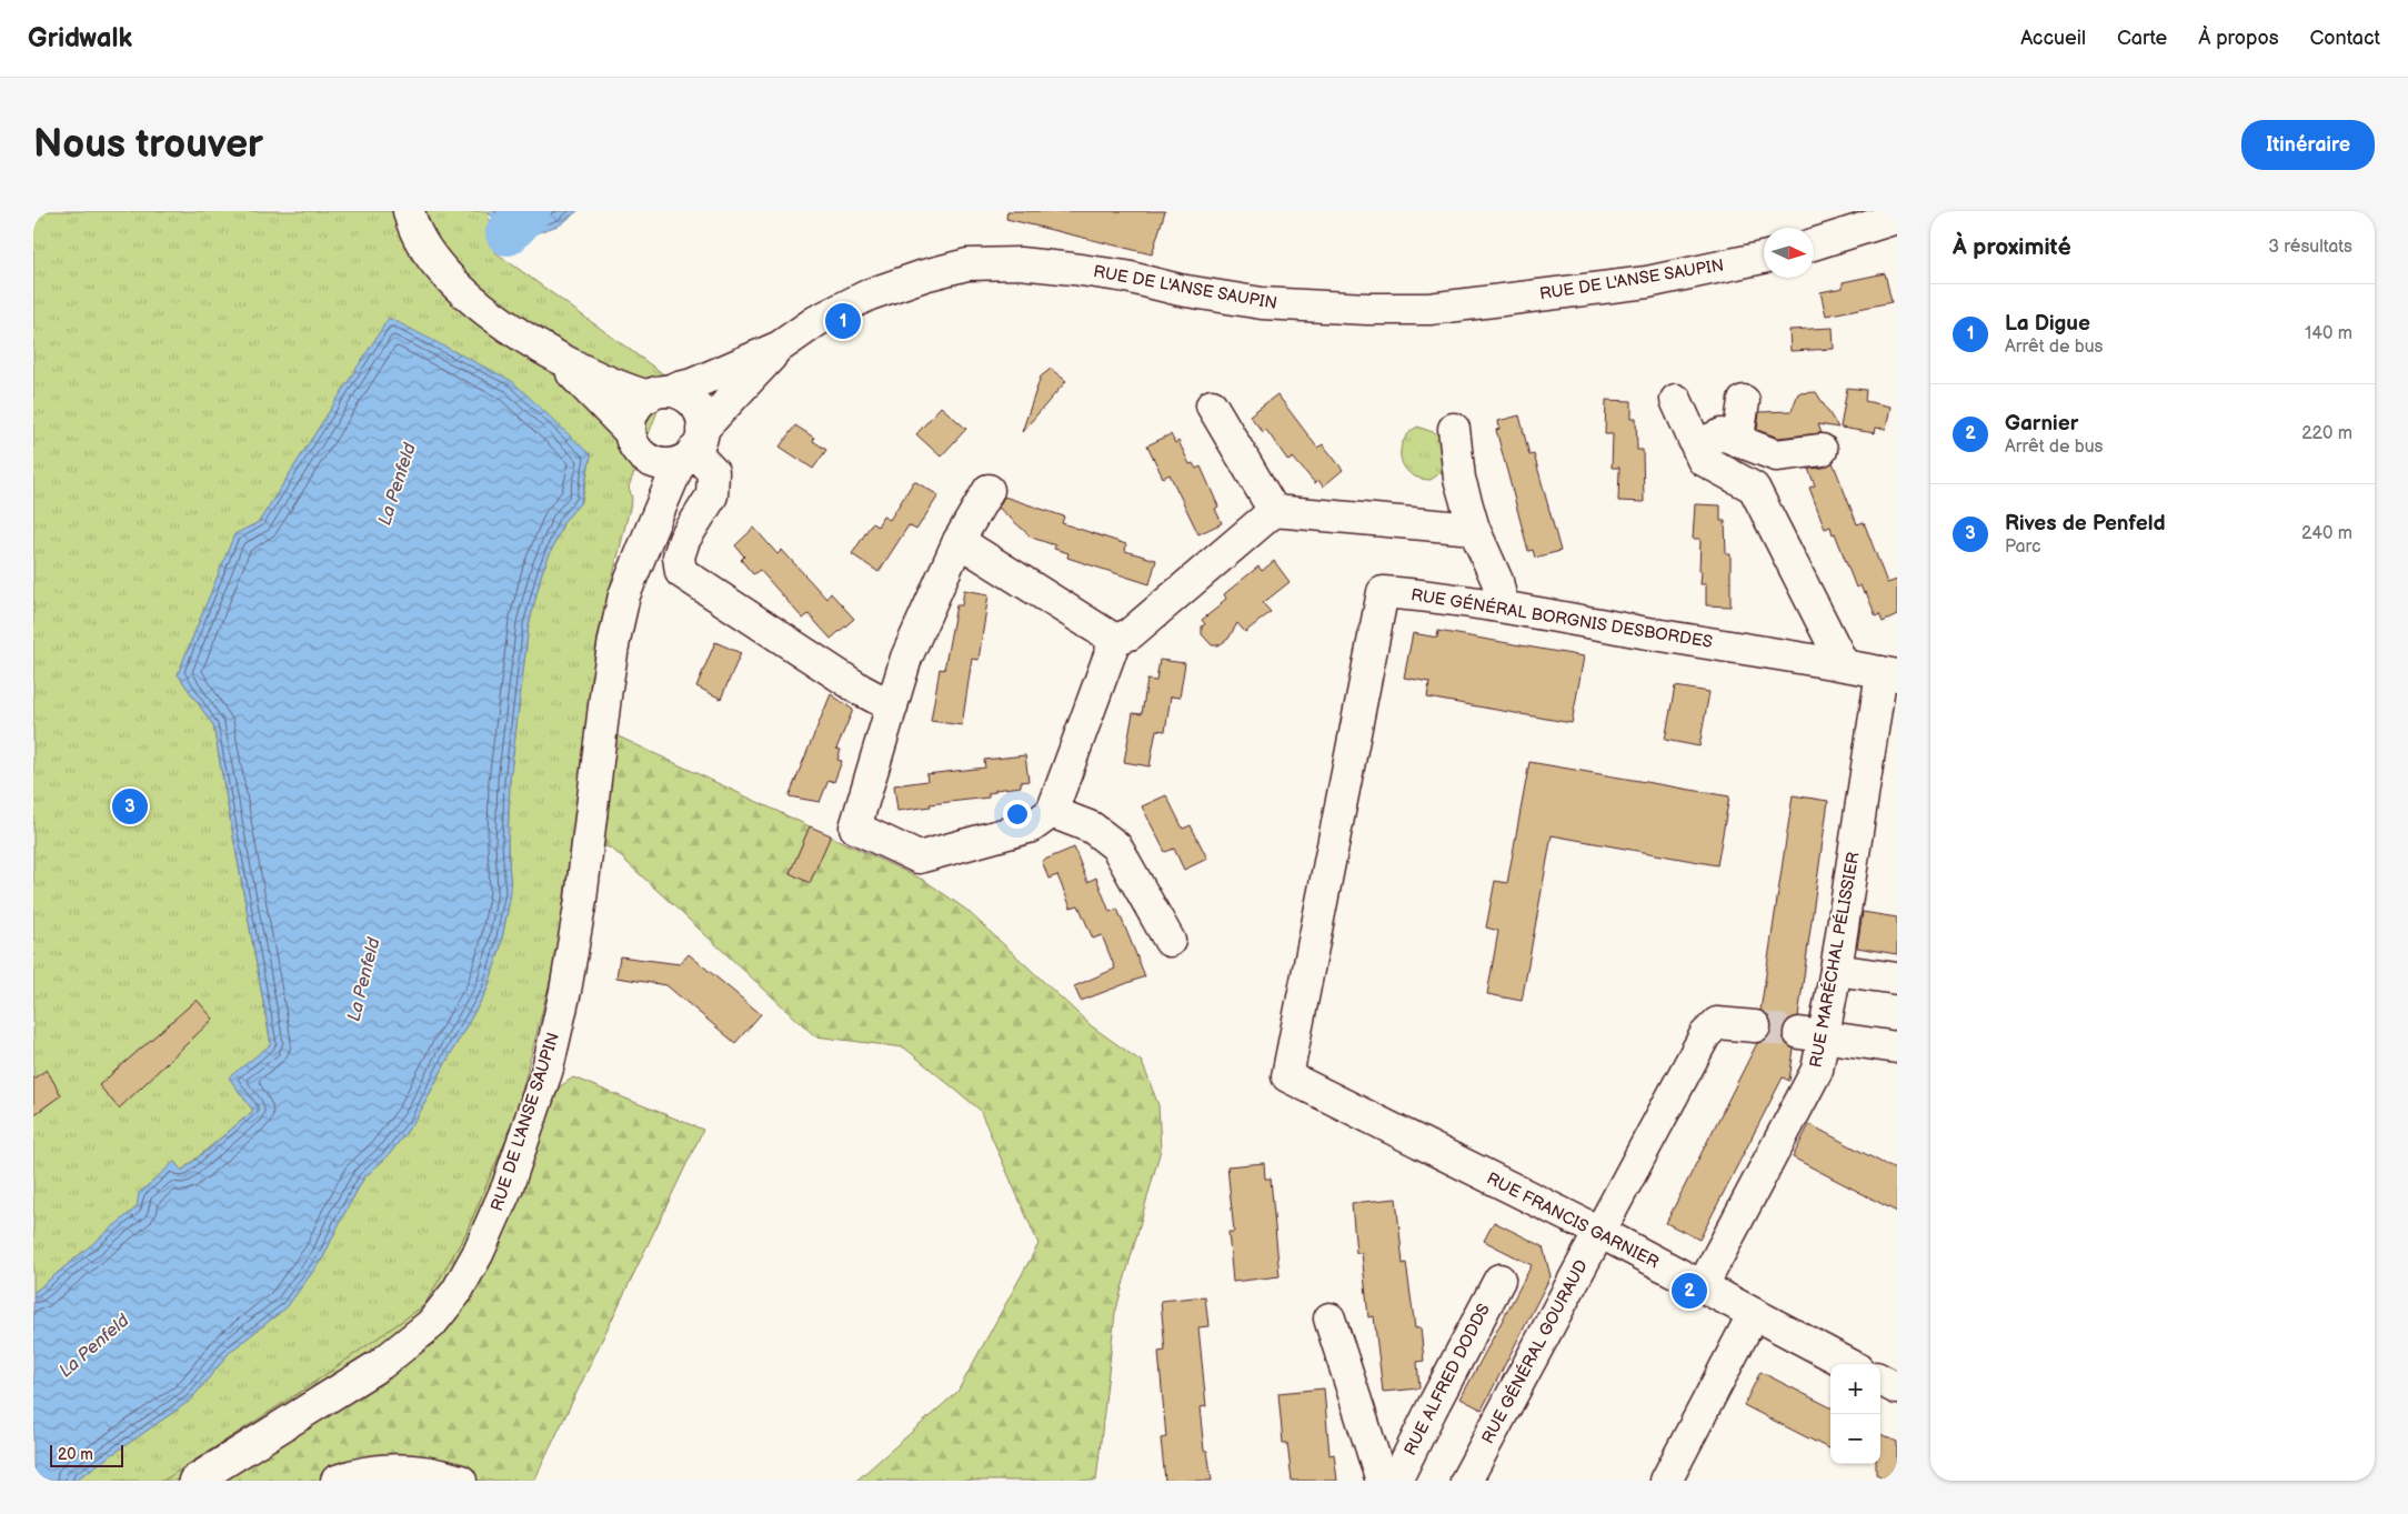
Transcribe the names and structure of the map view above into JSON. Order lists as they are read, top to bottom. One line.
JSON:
{"streets":{"street":["RUE DE L'ANSE SAUPIN","RUE GÉNÉRAL BORGNIS DESBORDES","RUE MARÉCHAL PÉLISSIER","RUE FRANCIS GARNIER","RUE GÉNÉRAL GOURAUD","RUE ALFRED DODDS"]},"crossings":[["RUE GÉNÉRAL BORGNIS DESBORDES","RUE MARÉCHAL PÉLISSIER"],["RUE GÉNÉRAL BORGNIS DESBORDES","RUE FRANCIS GARNIER"],["RUE MARÉCHAL PÉLISSIER","RUE FRANCIS GARNIER"],["RUE FRANCIS GARNIER","RUE GÉNÉRAL GOURAUD"]],"water":["La Penfeld"],"scale_bar":"20 m","north":"right","page":{"header":"Gridwalk","nav":["Accueil","Carte","À propos","Contact"],"buttons":"Itinéraire","title":"Nous trouver","heading":["À proximité","3 résultats"],"list":[{"mark":"1","name":"La Digue","note":"Arrêt de bus","value":"140 m"},{"mark":"2","name":"Garnier","note":"Arrêt de bus","value":"220 m"},{"mark":"3","name":"Rives de Penfeld","note":"Parc","value":"240 m"}],"pins":["1","3","2"],"map_buttons":["+","−"],"scale":"20 m"}}
